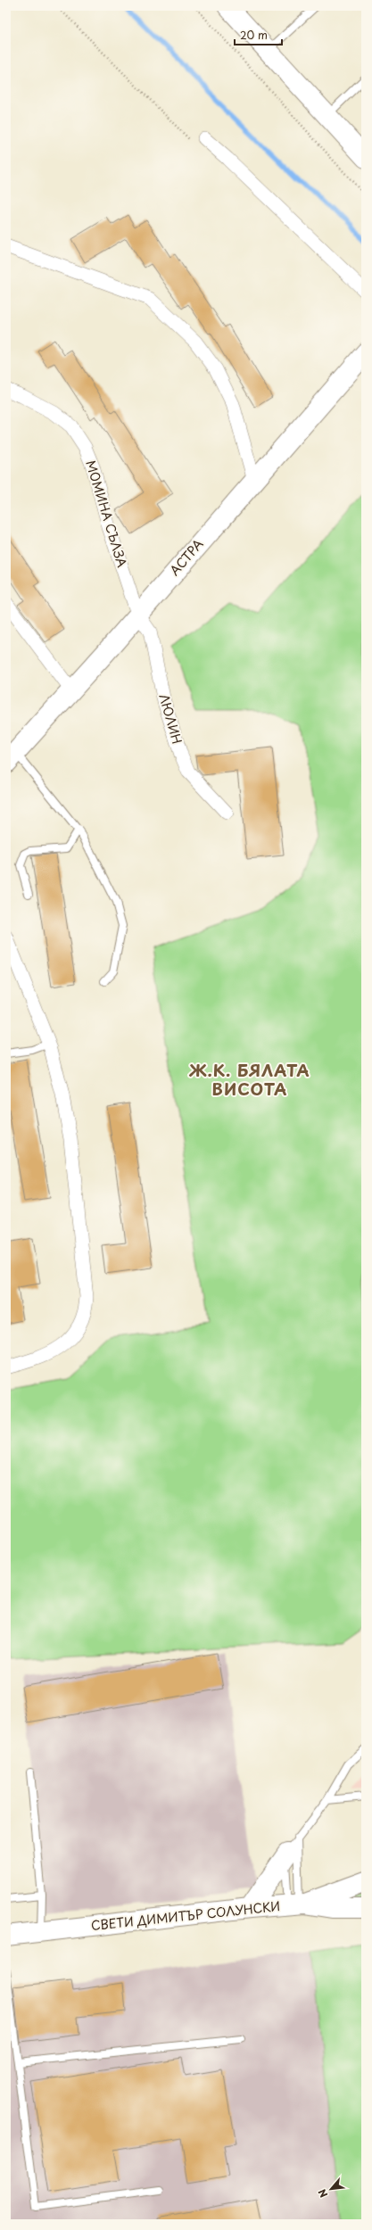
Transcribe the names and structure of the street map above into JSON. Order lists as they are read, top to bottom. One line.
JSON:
{"streets":{"street":["МОМИНА СЪЛЗА","АСТРА","ЛЮЛИН","СВЕТИ ДИМИТЪР СОЛУНСКИ"]},"crossings":[["МОМИНА СЪЛЗА","АСТРА"],["МОМИНА СЪЛЗА","ЛЮЛИН"],["АСТРА","ЛЮЛИН"]],"districts":["Ж.К. БЯЛАТА ВИСОТА"],"scale_bar":"20 m","north":"bottom left"}
